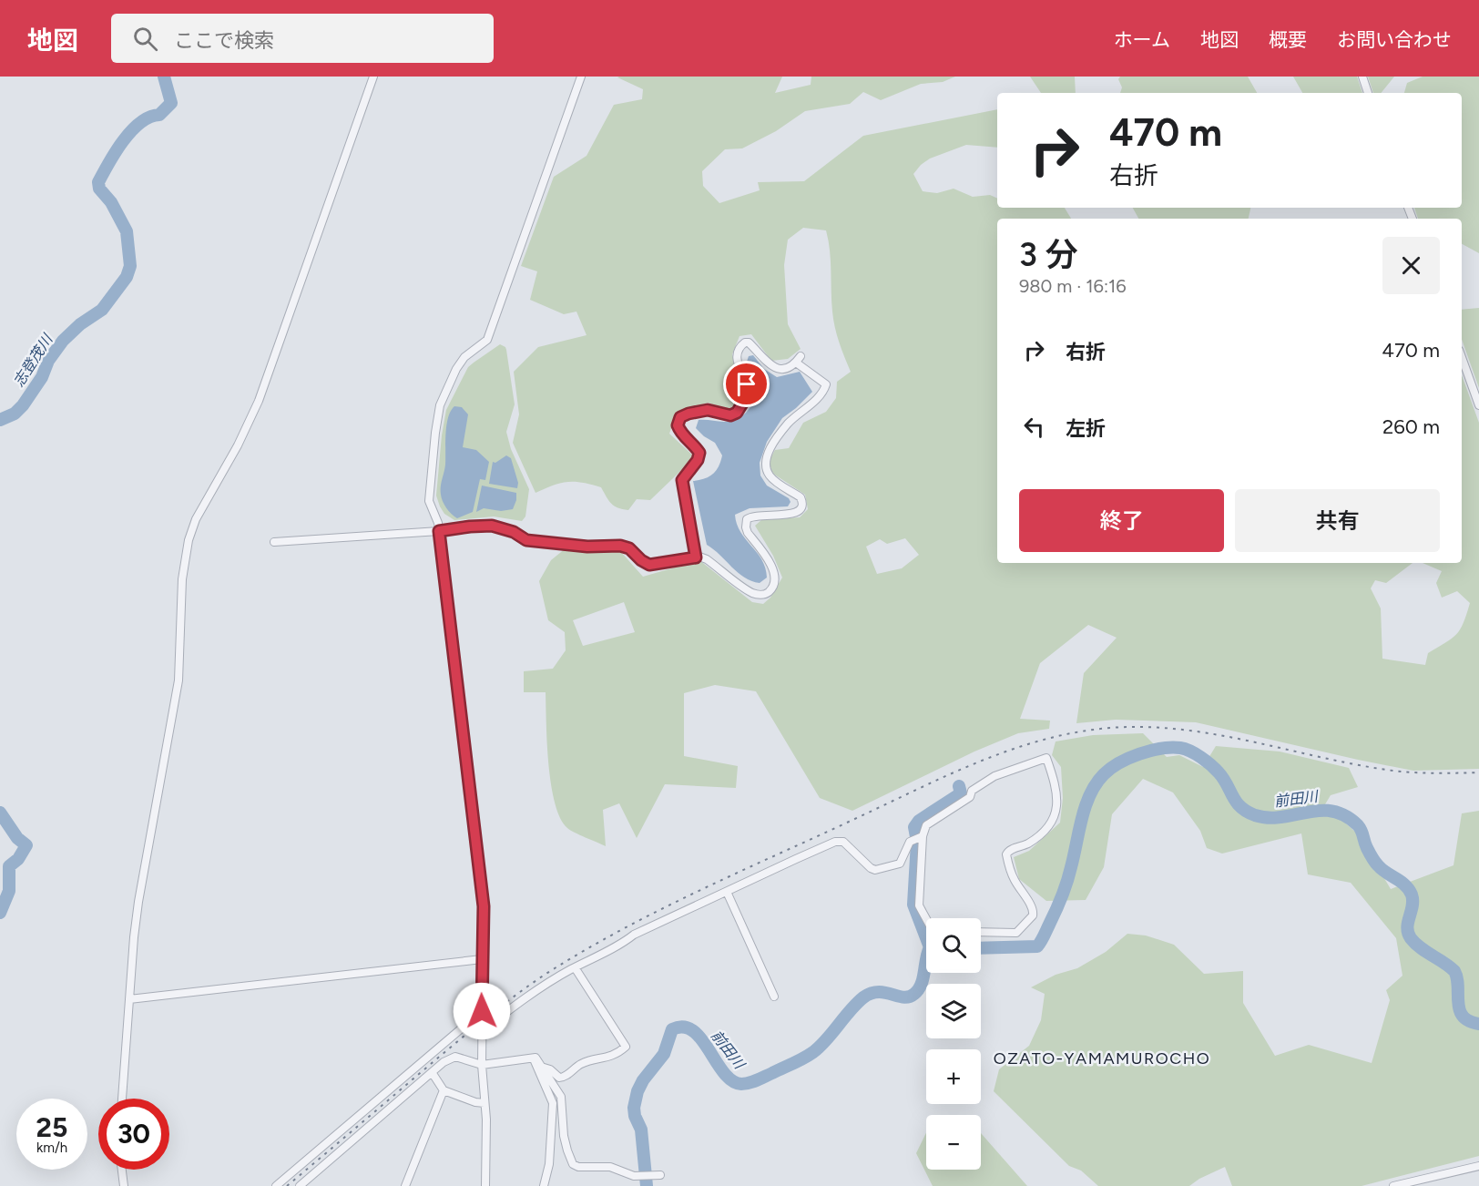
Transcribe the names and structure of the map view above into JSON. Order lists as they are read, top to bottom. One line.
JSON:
{"districts":["OZATO-YAMAMUROCHO"],"water":["志登茂川","前田川"],"page":{"header":"地図","search":"ここで検索","nav":["ホーム","地図","概要","お問い合わせ"],"turn":["470 m","右折"],"heading":["3 分","980 m · 16:16"],"list":[{"name":"右折","value":"470 m"},{"name":"左折","value":"260 m"}],"buttons":["終了","共有"],"map_buttons":["+","−"],"speed":"25 km/h","limit":"30"}}
